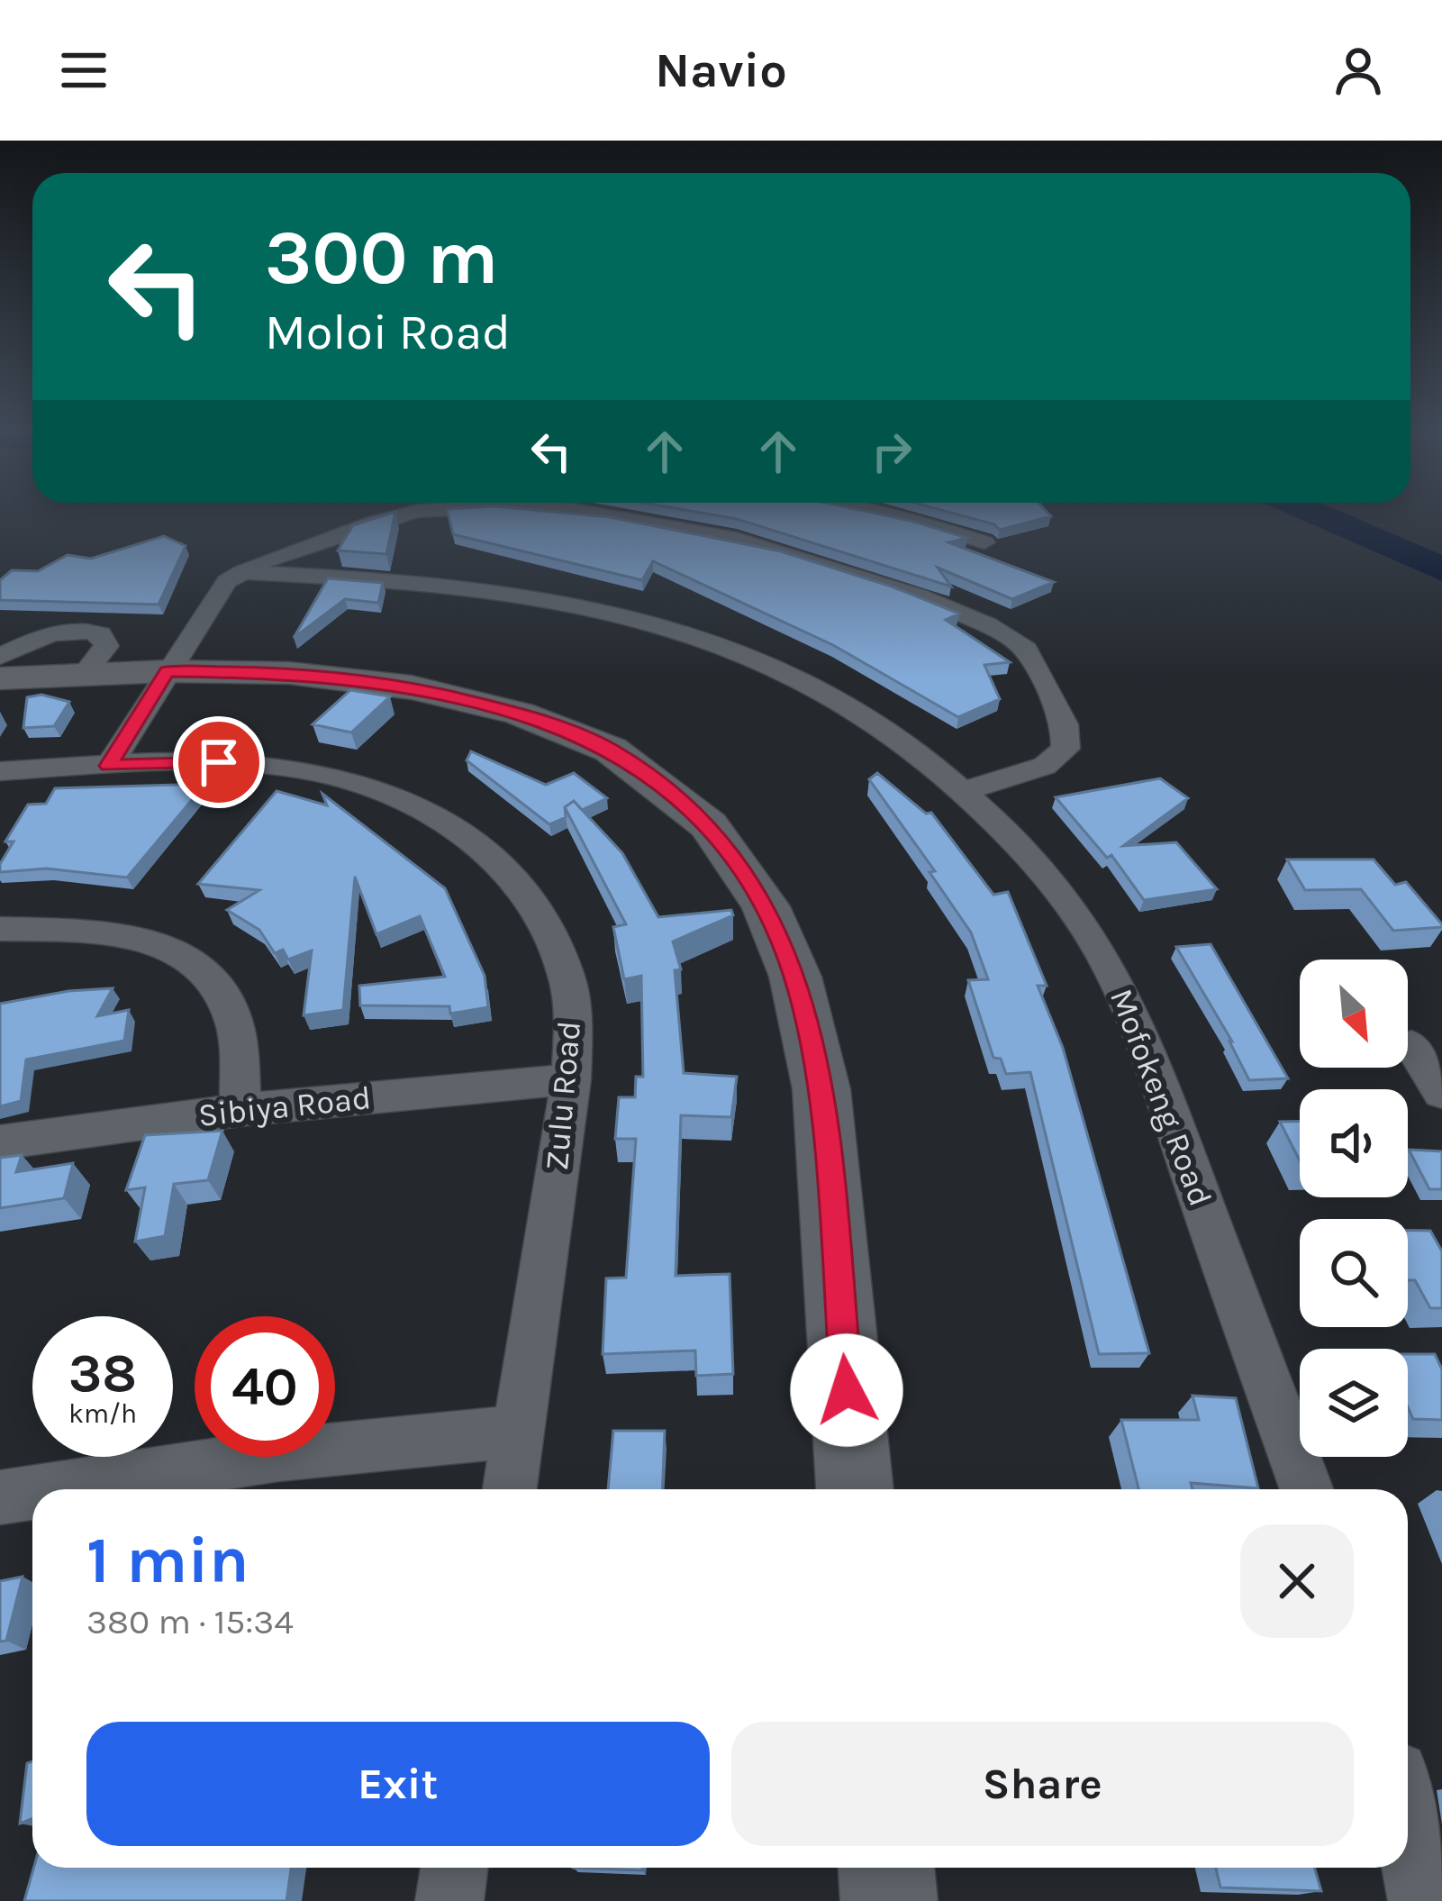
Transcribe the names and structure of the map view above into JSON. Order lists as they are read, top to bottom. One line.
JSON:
{"streets":{"street":["Zulu Road","Mofokeng Road","Sibiya Road"]},"crossings":[["Zulu Road","Sibiya Road"]],"north":"bottom right","page":{"header":"Navio","turn":["300 m","Moloi Road"],"speed":"38 km/h","limit":"40","heading":["1 min","380 m · 15:34"],"buttons":["Exit","Share"]}}
